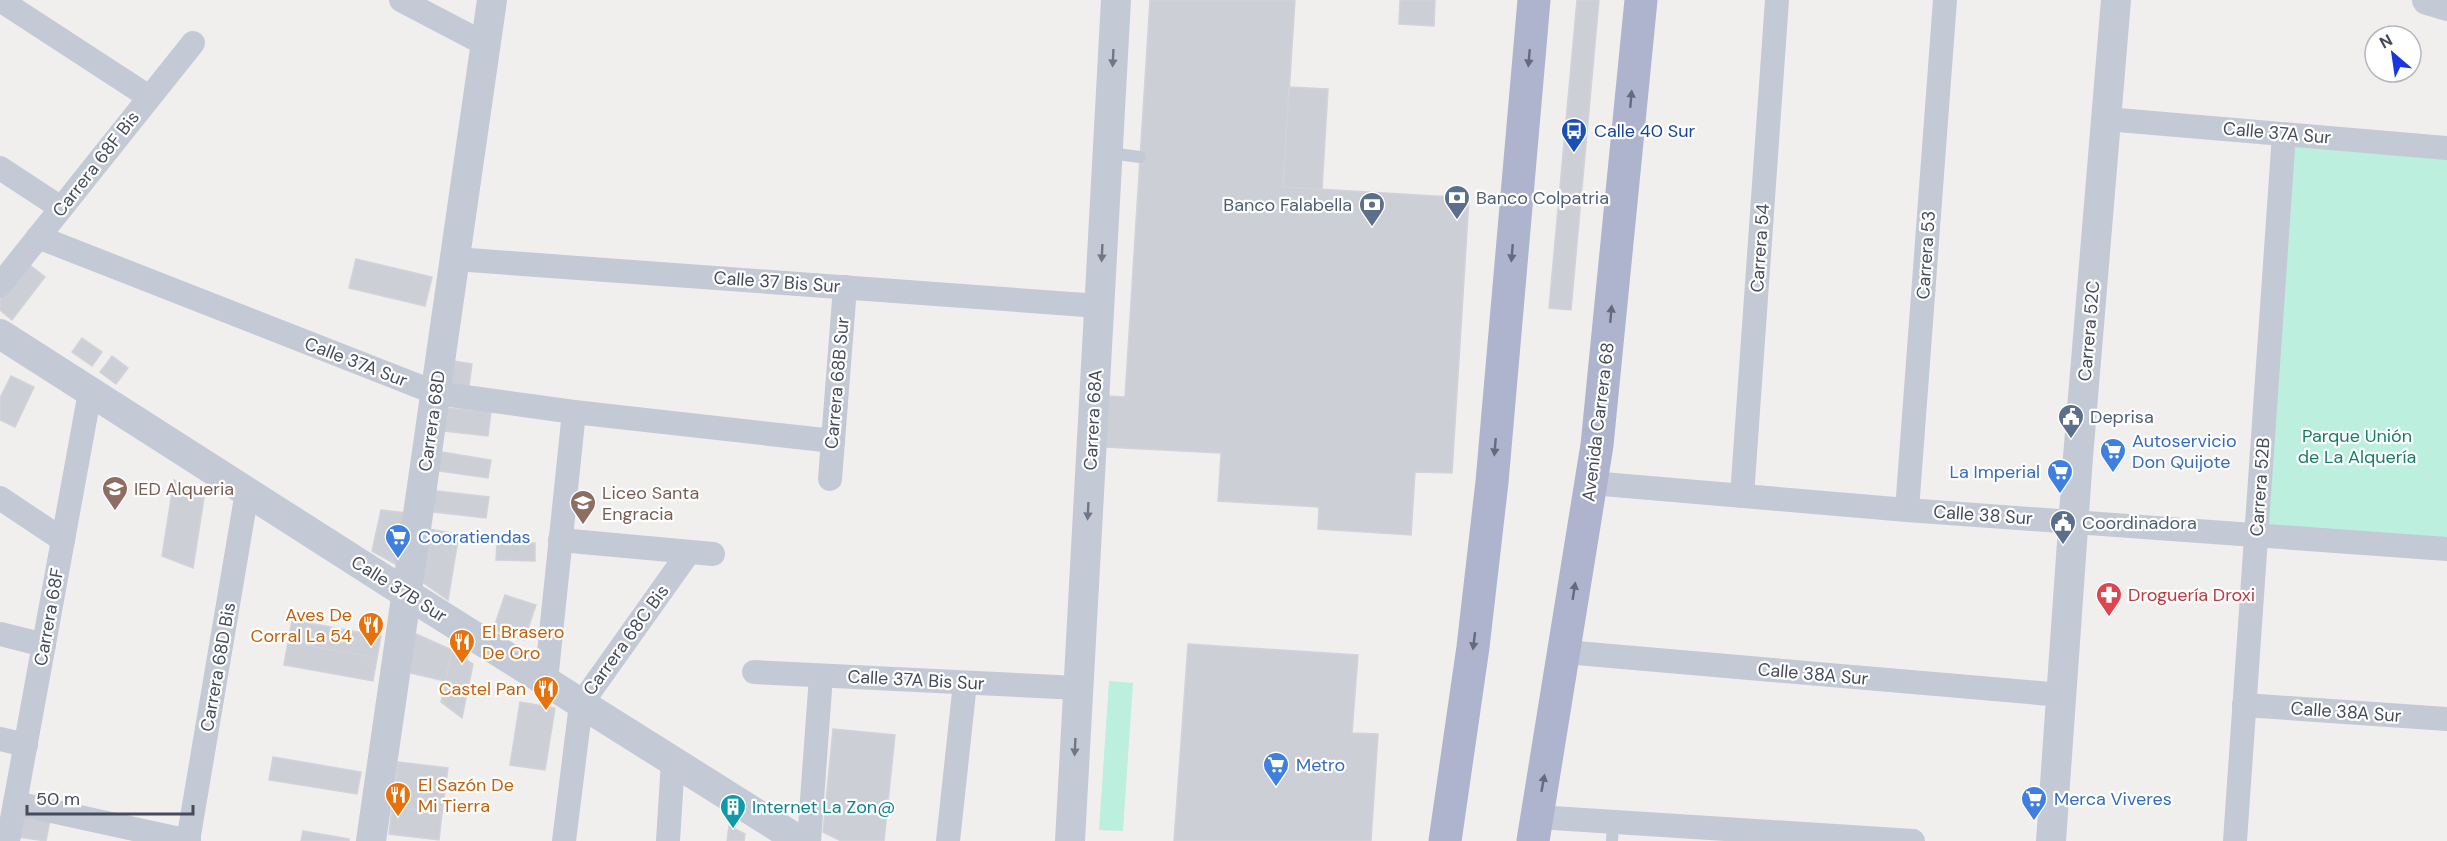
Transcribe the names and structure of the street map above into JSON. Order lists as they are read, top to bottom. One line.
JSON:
{"streets":{"main road":["Avenida Carrera 68"],"street":["Calle 37A Sur","Carrera 68F Bis","Carrera 54","Carrera 53","Calle 37 Bis Sur","Carrera 52C","Carrera 68B Sur","Carrera 68A","Carrera 68D","Carrera 52B","Calle 38 Sur","Calle 37B Sur","Carrera 68F","Carrera 68C Bis","Carrera 68D Bis","Calle 38A Sur","Calle 37A Bis Sur"]},"crossings":[["Calle 37A Sur","Carrera 68F Bis"],["Calle 37A Sur","Carrera 52C"],["Calle 37A Sur","Carrera 68B Sur"],["Calle 37A Sur","Carrera 68D"],["Calle 37A Sur","Carrera 52B"],["Carrera 54","Calle 38 Sur"],["Carrera 53","Calle 38 Sur"],["Calle 37 Bis Sur","Carrera 68B Sur"],["Calle 37 Bis Sur","Carrera 68A"],["Calle 37 Bis Sur","Carrera 68D"],["Carrera 52C","Calle 38 Sur"],["Carrera 52C","Calle 38A Sur"],["Carrera 68A","Calle 37A Bis Sur"],["Carrera 68D","Calle 37B Sur"],["Avenida Carrera 68","Calle 38 Sur"],["Avenida Carrera 68","Calle 38A Sur"],["Carrera 52B","Calle 38 Sur"],["Carrera 52B","Calle 38A Sur"],["Calle 37B Sur","Carrera 68F"],["Calle 37B Sur","Carrera 68C Bis"],["Calle 37B Sur","Carrera 68D Bis"]],"parks":["Parque Unión de La Alquería"],"places":{"bus stop":["Calle 40 Sur"],"bank":["Banco Colpatria","Banco Falabella"],"public building":["Deprisa","Coordinadora"],"supermarket":["Autoservicio Don Quijote","La Imperial","Cooratiendas","Metro","Merca Viveres"],"school or university":["IED Alqueria","Liceo Santa Engracia"],"pharmacy":["Droguería Droxi"],"restaurant":["Aves De Corral La 54","El Brasero De Oro","Castel Pan","El Sazón De Mi Tierra"],"building":["Internet La Zon@"]},"scale_bar":"50 m","north":"top left"}
